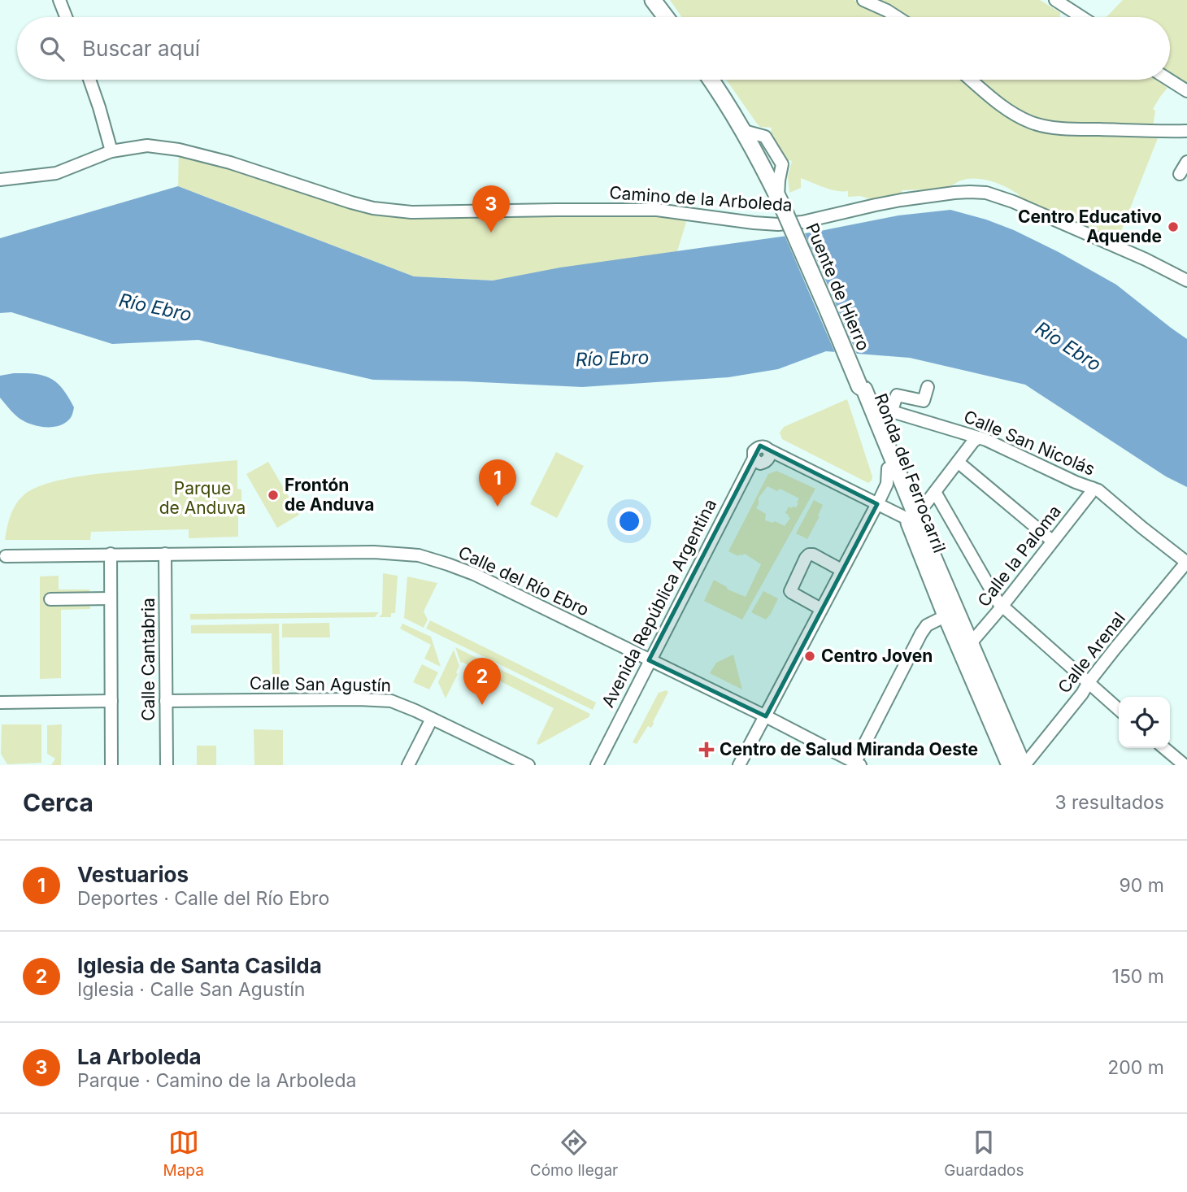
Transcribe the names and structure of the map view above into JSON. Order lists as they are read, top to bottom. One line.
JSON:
{"streets":{"main road":["Puente de Hierro","Ronda del Ferrocarril"],"street":["Camino de la Arboleda","Calle San Nicolás","Calle la Paloma","Calle del Río Ebro","Avenida República Argentina","Calle Arenal","Calle Cantabria","Calle San Agustín"]},"crossings":[["Puente de Hierro","Ronda del Ferrocarril"],["Calle San Nicolás","Calle la Paloma"],["Calle San Nicolás","Calle Arenal"],["Ronda del Ferrocarril","Calle la Paloma"],["Ronda del Ferrocarril","Calle Arenal"],["Calle del Río Ebro","Avenida República Argentina"],["Calle del Río Ebro","Calle Cantabria"],["Calle Cantabria","Calle San Agustín"]],"water":["Río Ebro"],"parks":["Parque de Anduva"],"places":{"other":["Centro Educativo Aquende","Frontón de Anduva","Centro Joven"],"health":["Centro de Salud Miranda Oeste"]},"page":{"search":"Buscar aquí","pins":["3","1","2"],"heading":["Cerca","3 resultados"],"list":[{"mark":"1","name":"Vestuarios","note":"Deportes · Calle del Río Ebro","value":"90 m"},{"mark":"2","name":"Iglesia de Santa Casilda","note":"Iglesia · Calle San Agustín","value":"150 m"},{"mark":"3","name":"La Arboleda","note":"Parque · Camino de la Arboleda","value":"200 m"}],"nav":["Mapa","Cómo llegar","Guardados"]}}
